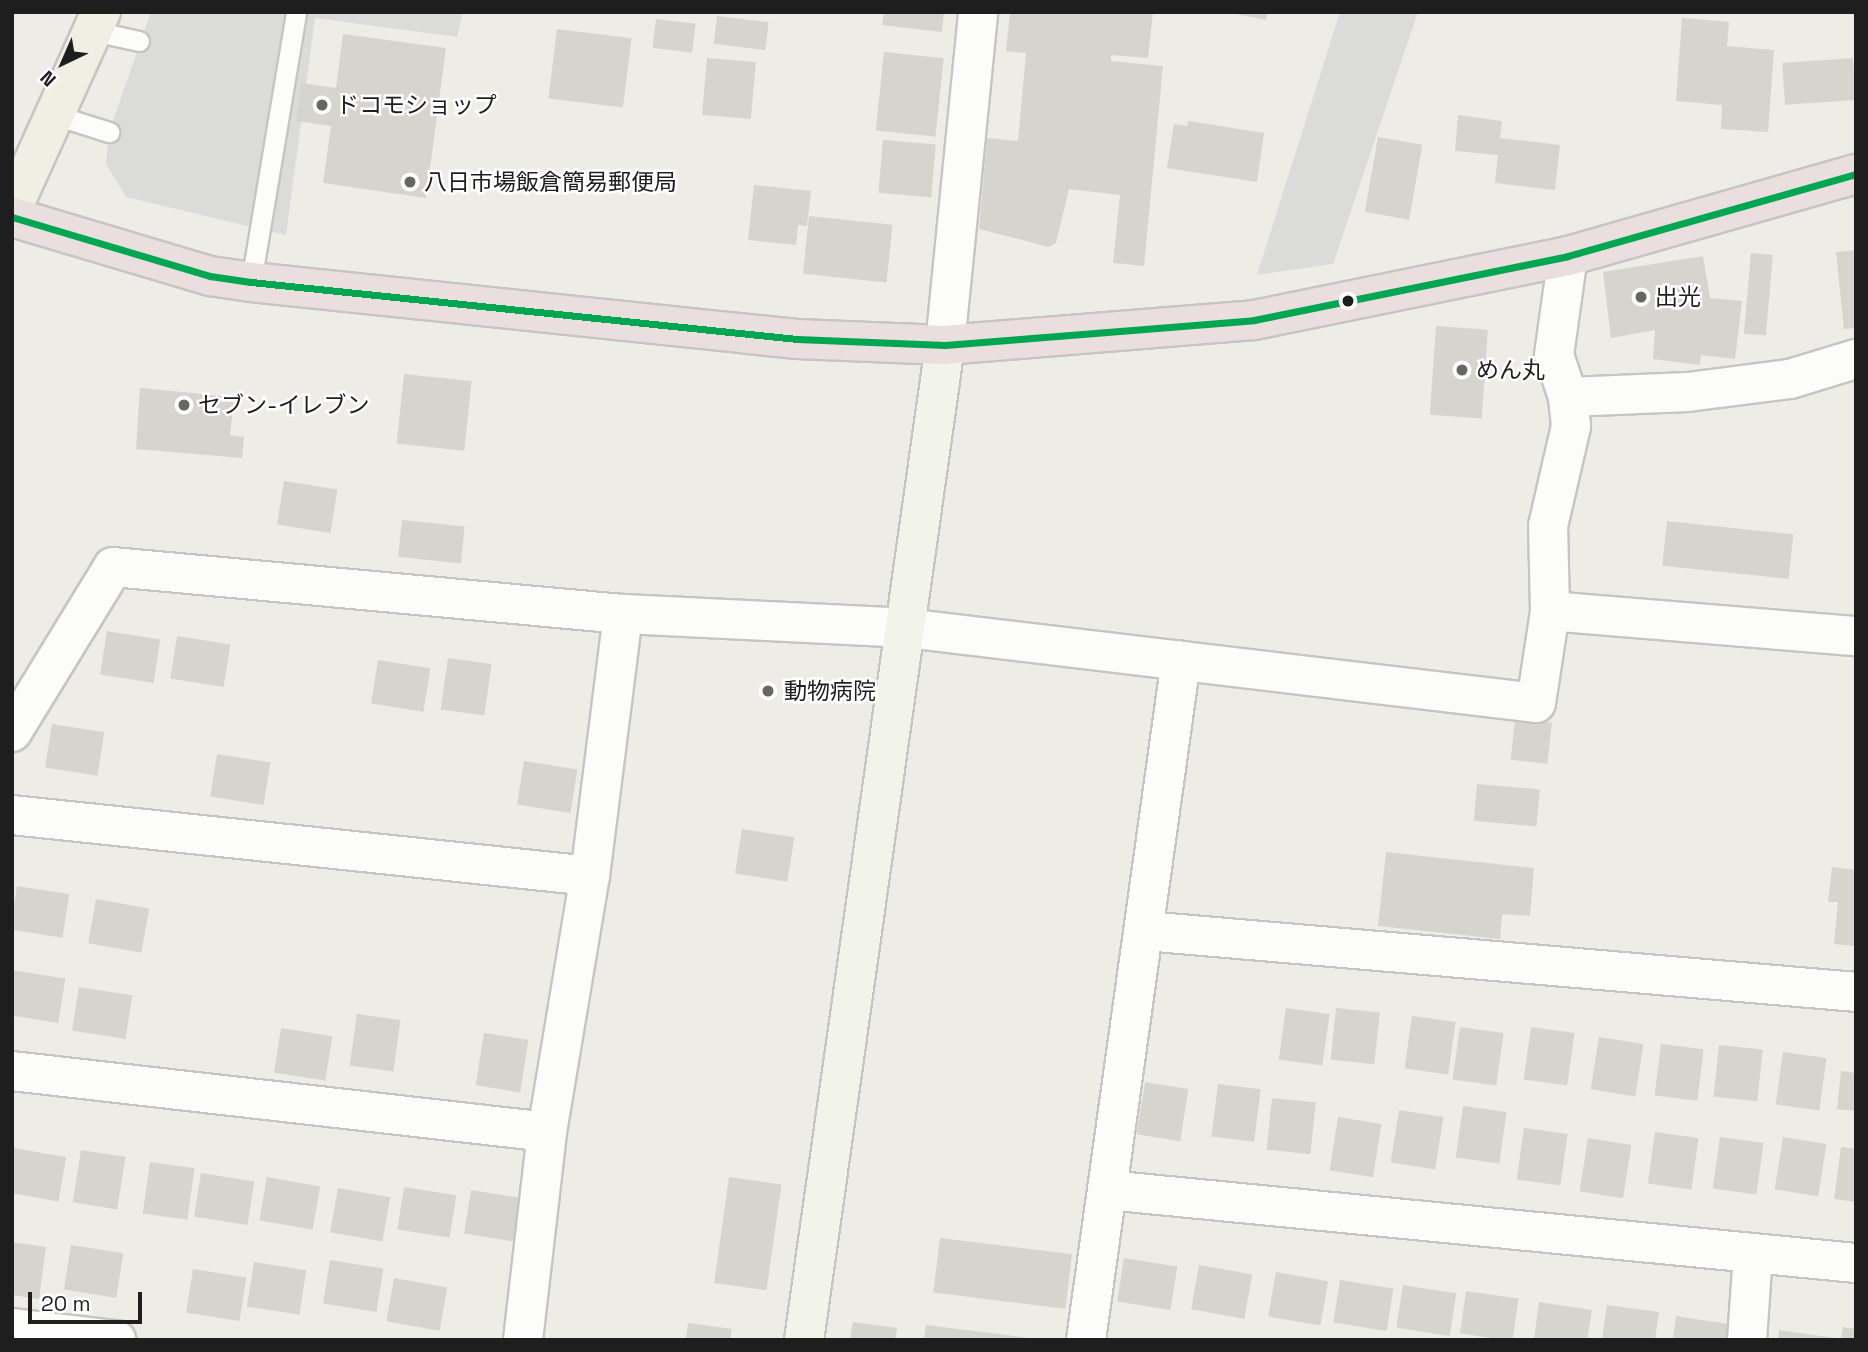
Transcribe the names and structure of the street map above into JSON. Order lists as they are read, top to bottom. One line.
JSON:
{"places":["ドコモショップ","八日市場飯倉簡易郵便局","出光","めん丸","セブン-イレブン","動物病院"],"scale_bar":"20 m","north":"bottom left"}
